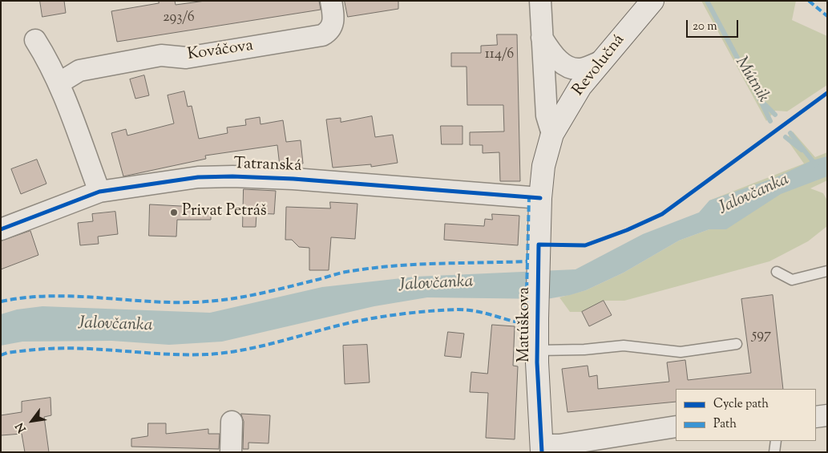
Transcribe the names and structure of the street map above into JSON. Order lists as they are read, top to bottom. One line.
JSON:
{"streets":{"main road":["Revolučná","Matúškova"],"street":["Kováčova","Tatranská"]},"crossings":[["Revolučná","Matúškova"],["Tatranská","Matúškova"]],"water":["Mútnik","Jalovčanka"],"places":["Privat Petráš"],"house_numbers":["293/6","114/6","597"],"legend":["Cycle path","Path"],"scale_bar":"20 m","north":"bottom left"}
